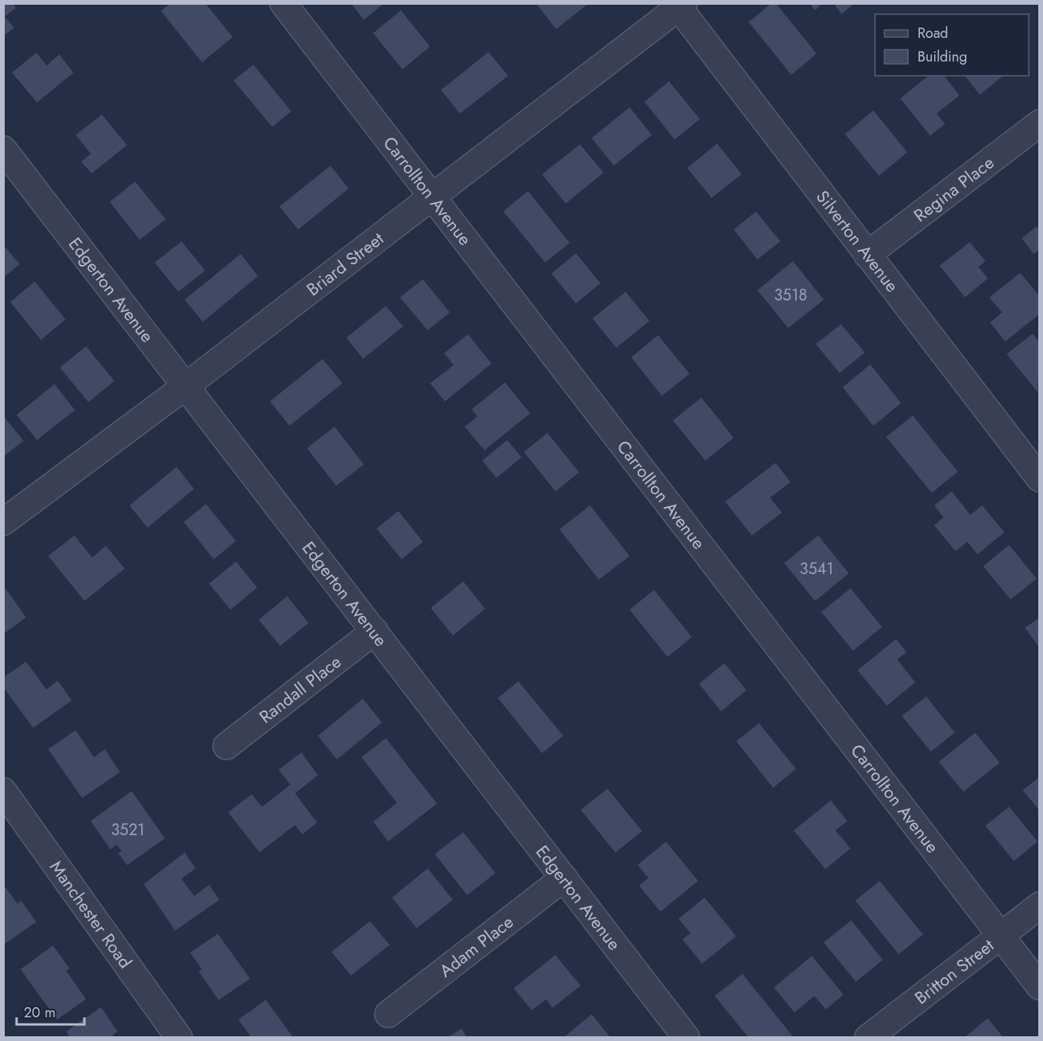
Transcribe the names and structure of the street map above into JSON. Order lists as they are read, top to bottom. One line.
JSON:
{"streets":{"street":["Regina Place","Carrollton Avenue","Silverton Avenue","Briard Street","Edgerton Avenue","Randall Place","Manchester Road","Adam Place","Britton Street"]},"crossings":[["Regina Place","Silverton Avenue"],["Carrollton Avenue","Briard Street"],["Carrollton Avenue","Britton Street"],["Silverton Avenue","Briard Street"],["Briard Street","Edgerton Avenue"],["Edgerton Avenue","Randall Place"],["Edgerton Avenue","Adam Place"]],"house_numbers":["3518","3541","3521"],"legend":["Road","Building"],"scale_bar":"20 m"}
